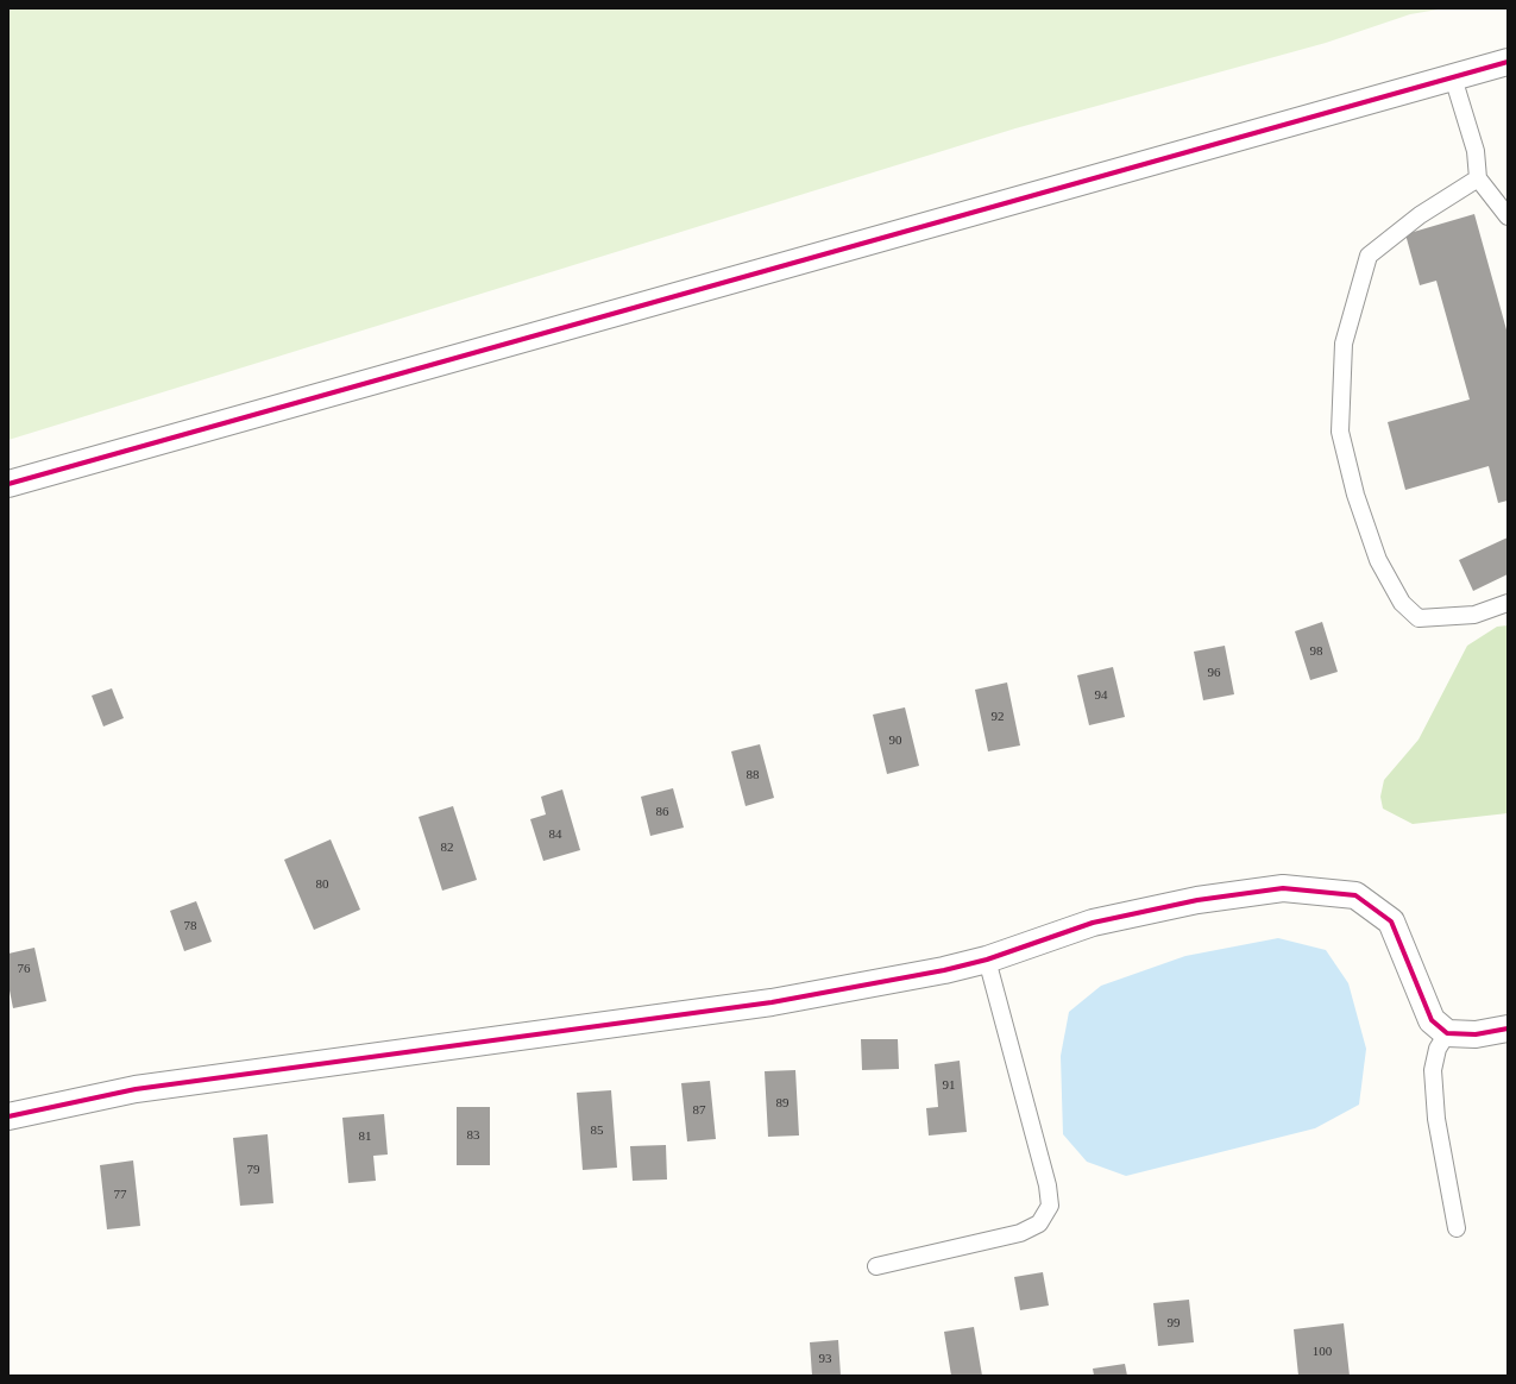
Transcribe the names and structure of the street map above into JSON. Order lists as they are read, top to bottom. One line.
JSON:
{"house_numbers":["98","96","94","92","90","88","86","84","82","80","78","76","91","89","87","85","83","81","79","77","99","100","93"]}
